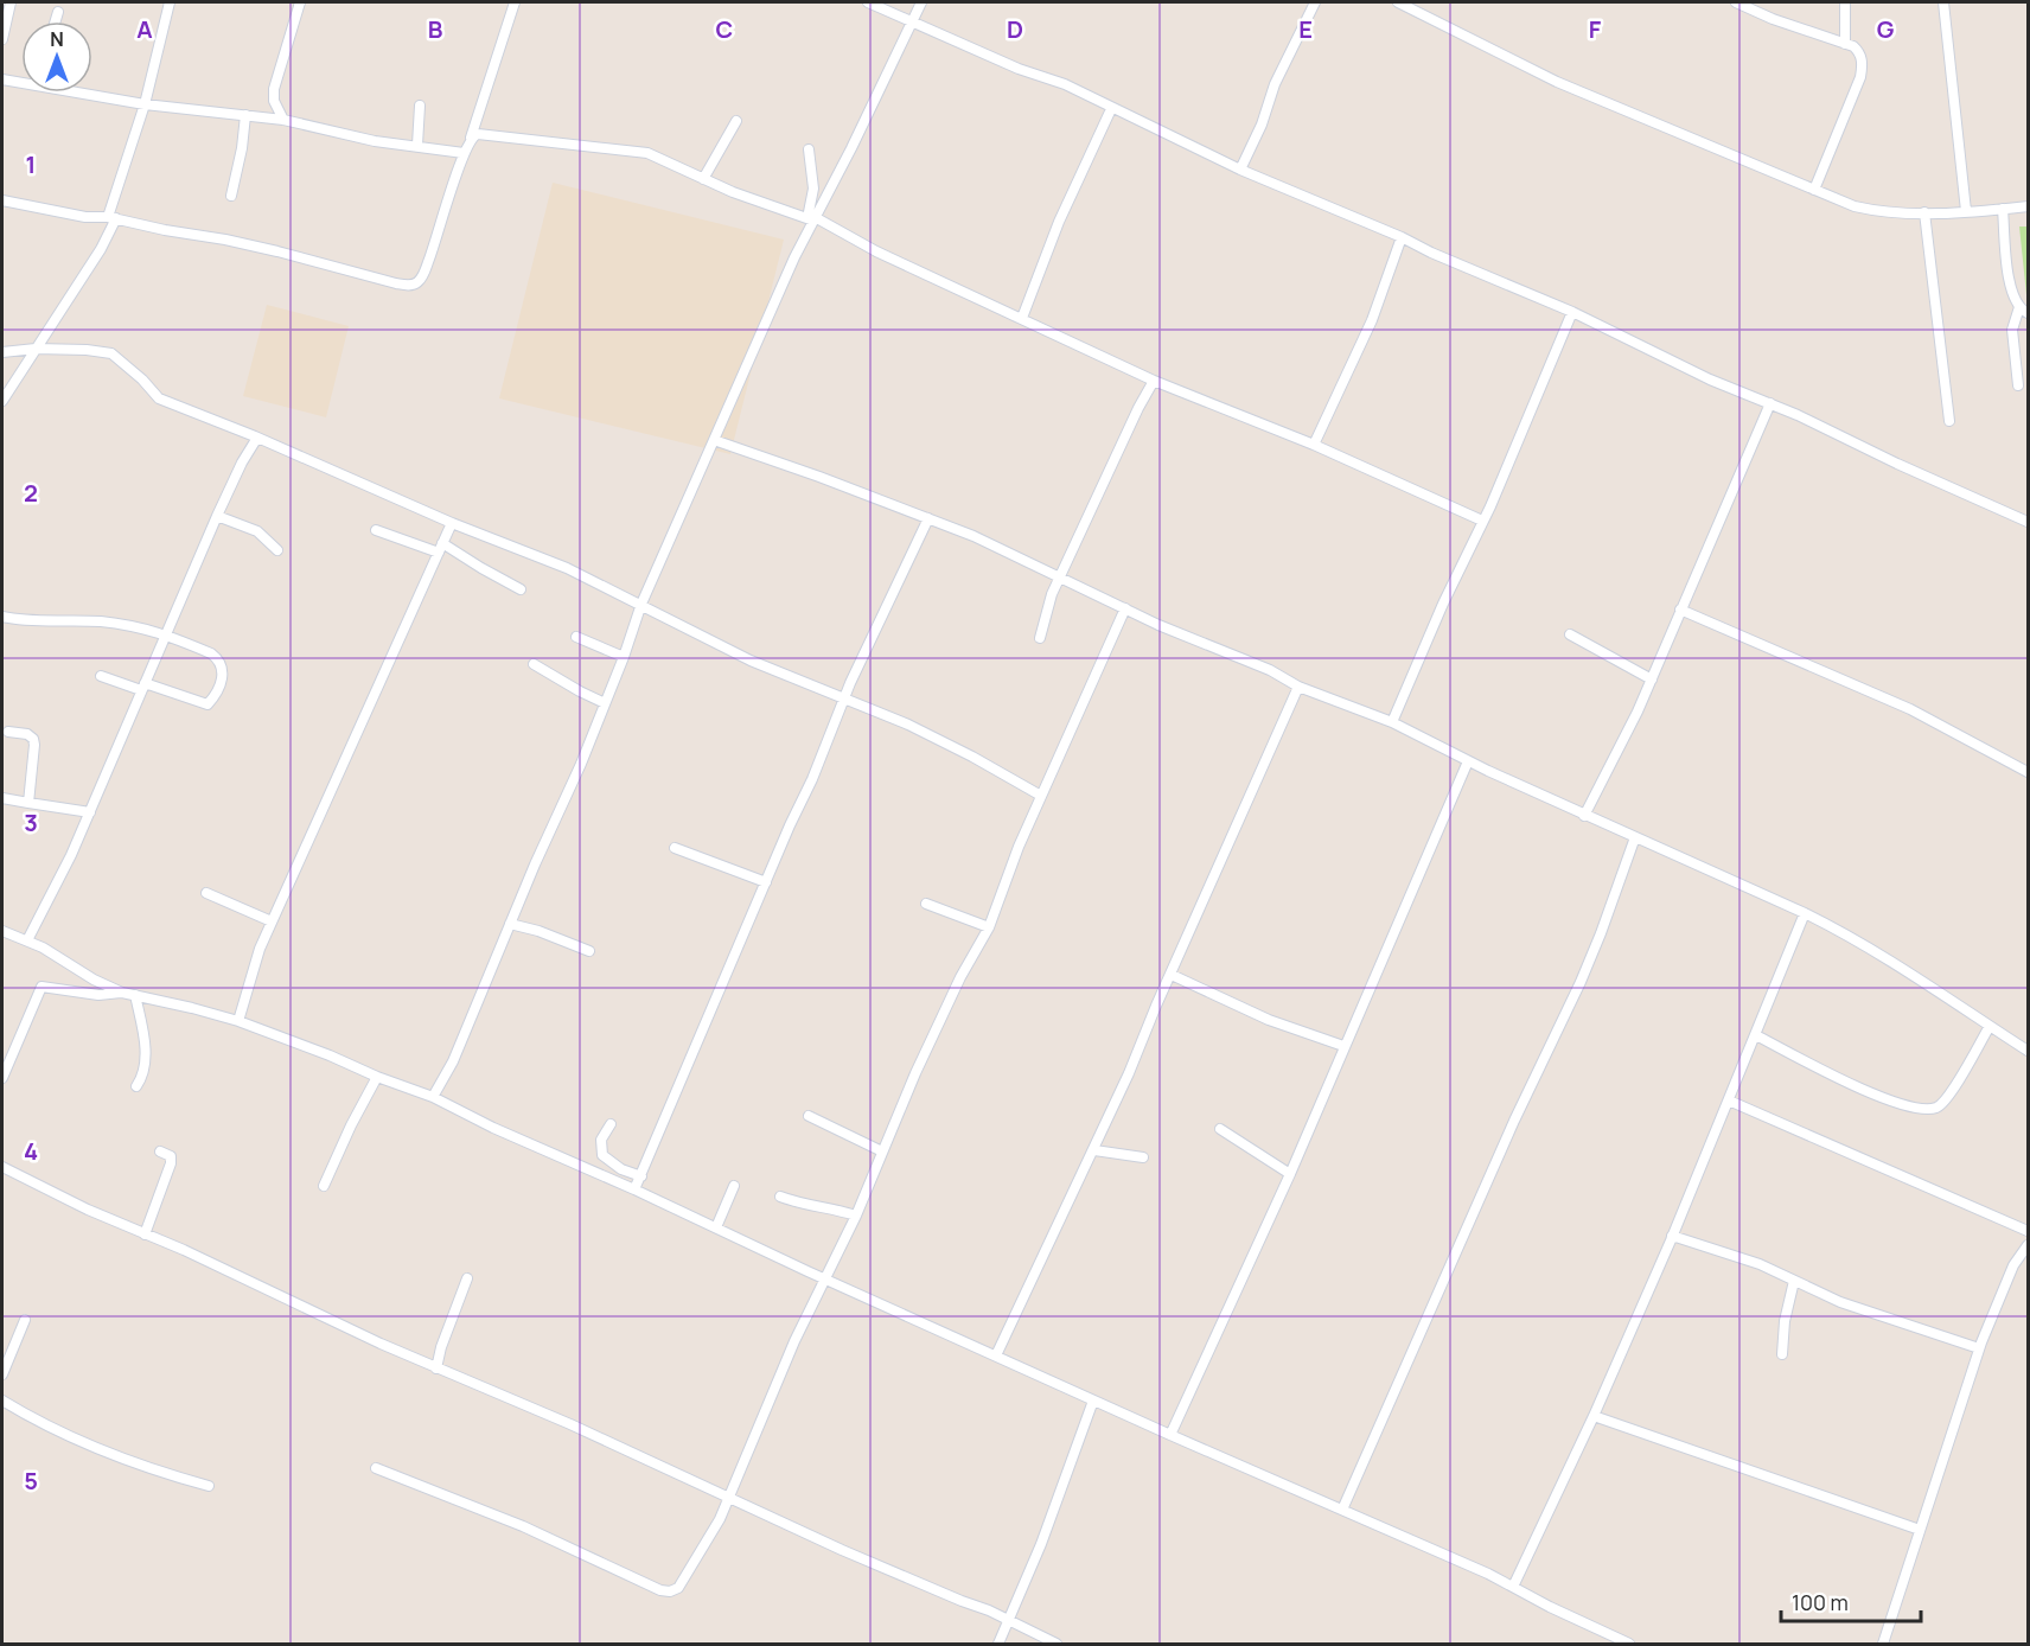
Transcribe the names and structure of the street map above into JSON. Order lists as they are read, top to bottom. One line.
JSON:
{"scale_bar":"100 m","north":"top","grid":{"columns":["A","B","C","D","E","F","G"],"rows":["1","2","3","4","5"]}}
